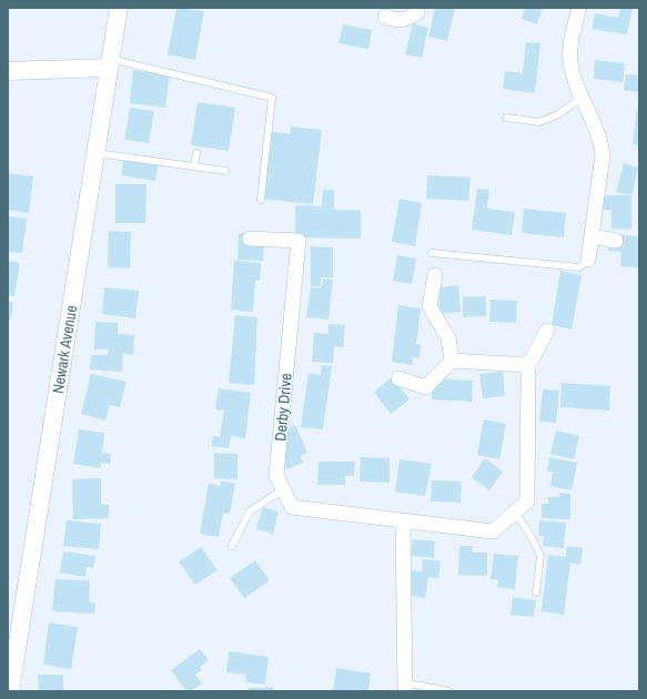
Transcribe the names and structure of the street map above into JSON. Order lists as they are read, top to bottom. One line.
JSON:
{"streets":{"street":["Newark Avenue","Derby Drive"]}}
